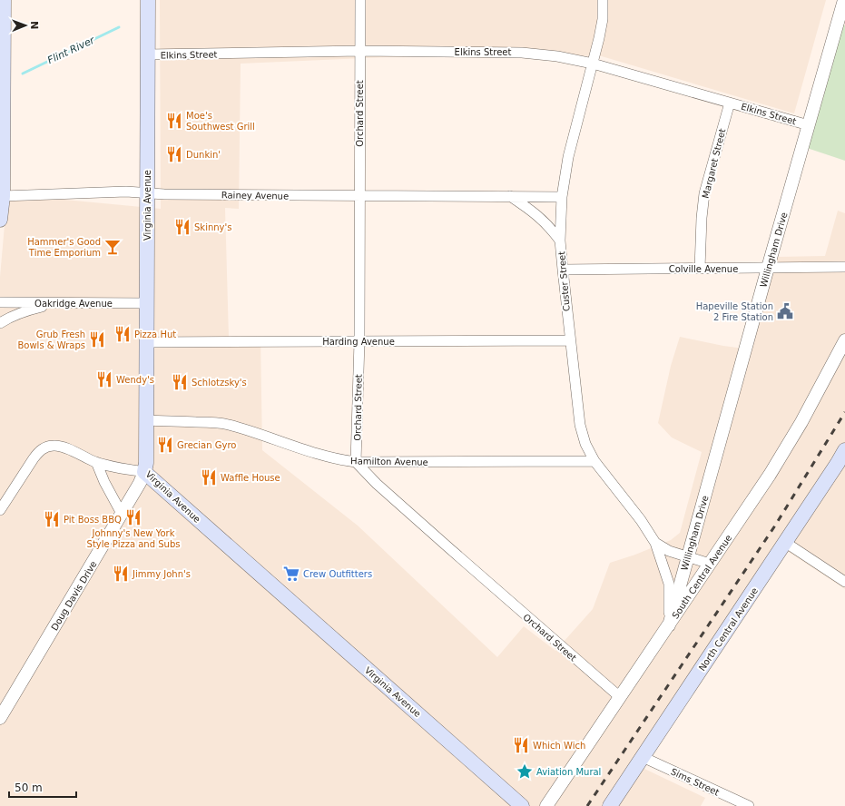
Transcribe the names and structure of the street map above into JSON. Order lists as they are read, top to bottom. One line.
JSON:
{"streets":{"main road":["Virginia Avenue","North Central Avenue"],"street":["Elkins Street","Orchard Street","Margaret Street","Rainey Avenue","Willingham Drive","Colville Avenue","Custer Street","Oakridge Avenue","Harding Avenue","Hamilton Avenue","South Central Avenue","Doug Davis Drive","Sims Street"]},"crossings":[["Elkins Street","Orchard Street"],["Elkins Street","Margaret Street"],["Elkins Street","Virginia Avenue"],["Elkins Street","Willingham Drive"],["Elkins Street","Custer Street"],["Orchard Street","Rainey Avenue"],["Orchard Street","Harding Avenue"],["Orchard Street","Hamilton Avenue"],["Orchard Street","South Central Avenue"],["Margaret Street","Colville Avenue"],["Rainey Avenue","Virginia Avenue"],["Rainey Avenue","Custer Street"],["Virginia Avenue","Oakridge Avenue"],["Virginia Avenue","Harding Avenue"],["Virginia Avenue","Hamilton Avenue"],["Virginia Avenue","Doug Davis Drive"],["Willingham Drive","Colville Avenue"],["Willingham Drive","Custer Street"],["Willingham Drive","South Central Avenue"],["Colville Avenue","Custer Street"],["Custer Street","Harding Avenue"],["Custer Street","Hamilton Avenue"],["Custer Street","South Central Avenue"],["North Central Avenue","Sims Street"]],"water":["Flint River"],"places":{"restaurant":["Moe's Southwest Grill","Dunkin'","Skinny's","Pizza Hut","Grub Fresh Bowls & Wraps","Wendy's","Schlotzsky's","Grecian Gyro","Waffle House","Johnny's New York Style Pizza and Subs","Pit Boss BBQ","Jimmy John's","Which Wich"],"bar":["Hammer's Good Time Emporium"],"public building":["Hapeville Station 2 Fire Station"],"supermarket":["Crew Outfitters"],"place":["Aviation Mural"]},"scale_bar":"50 m","north":"right"}
